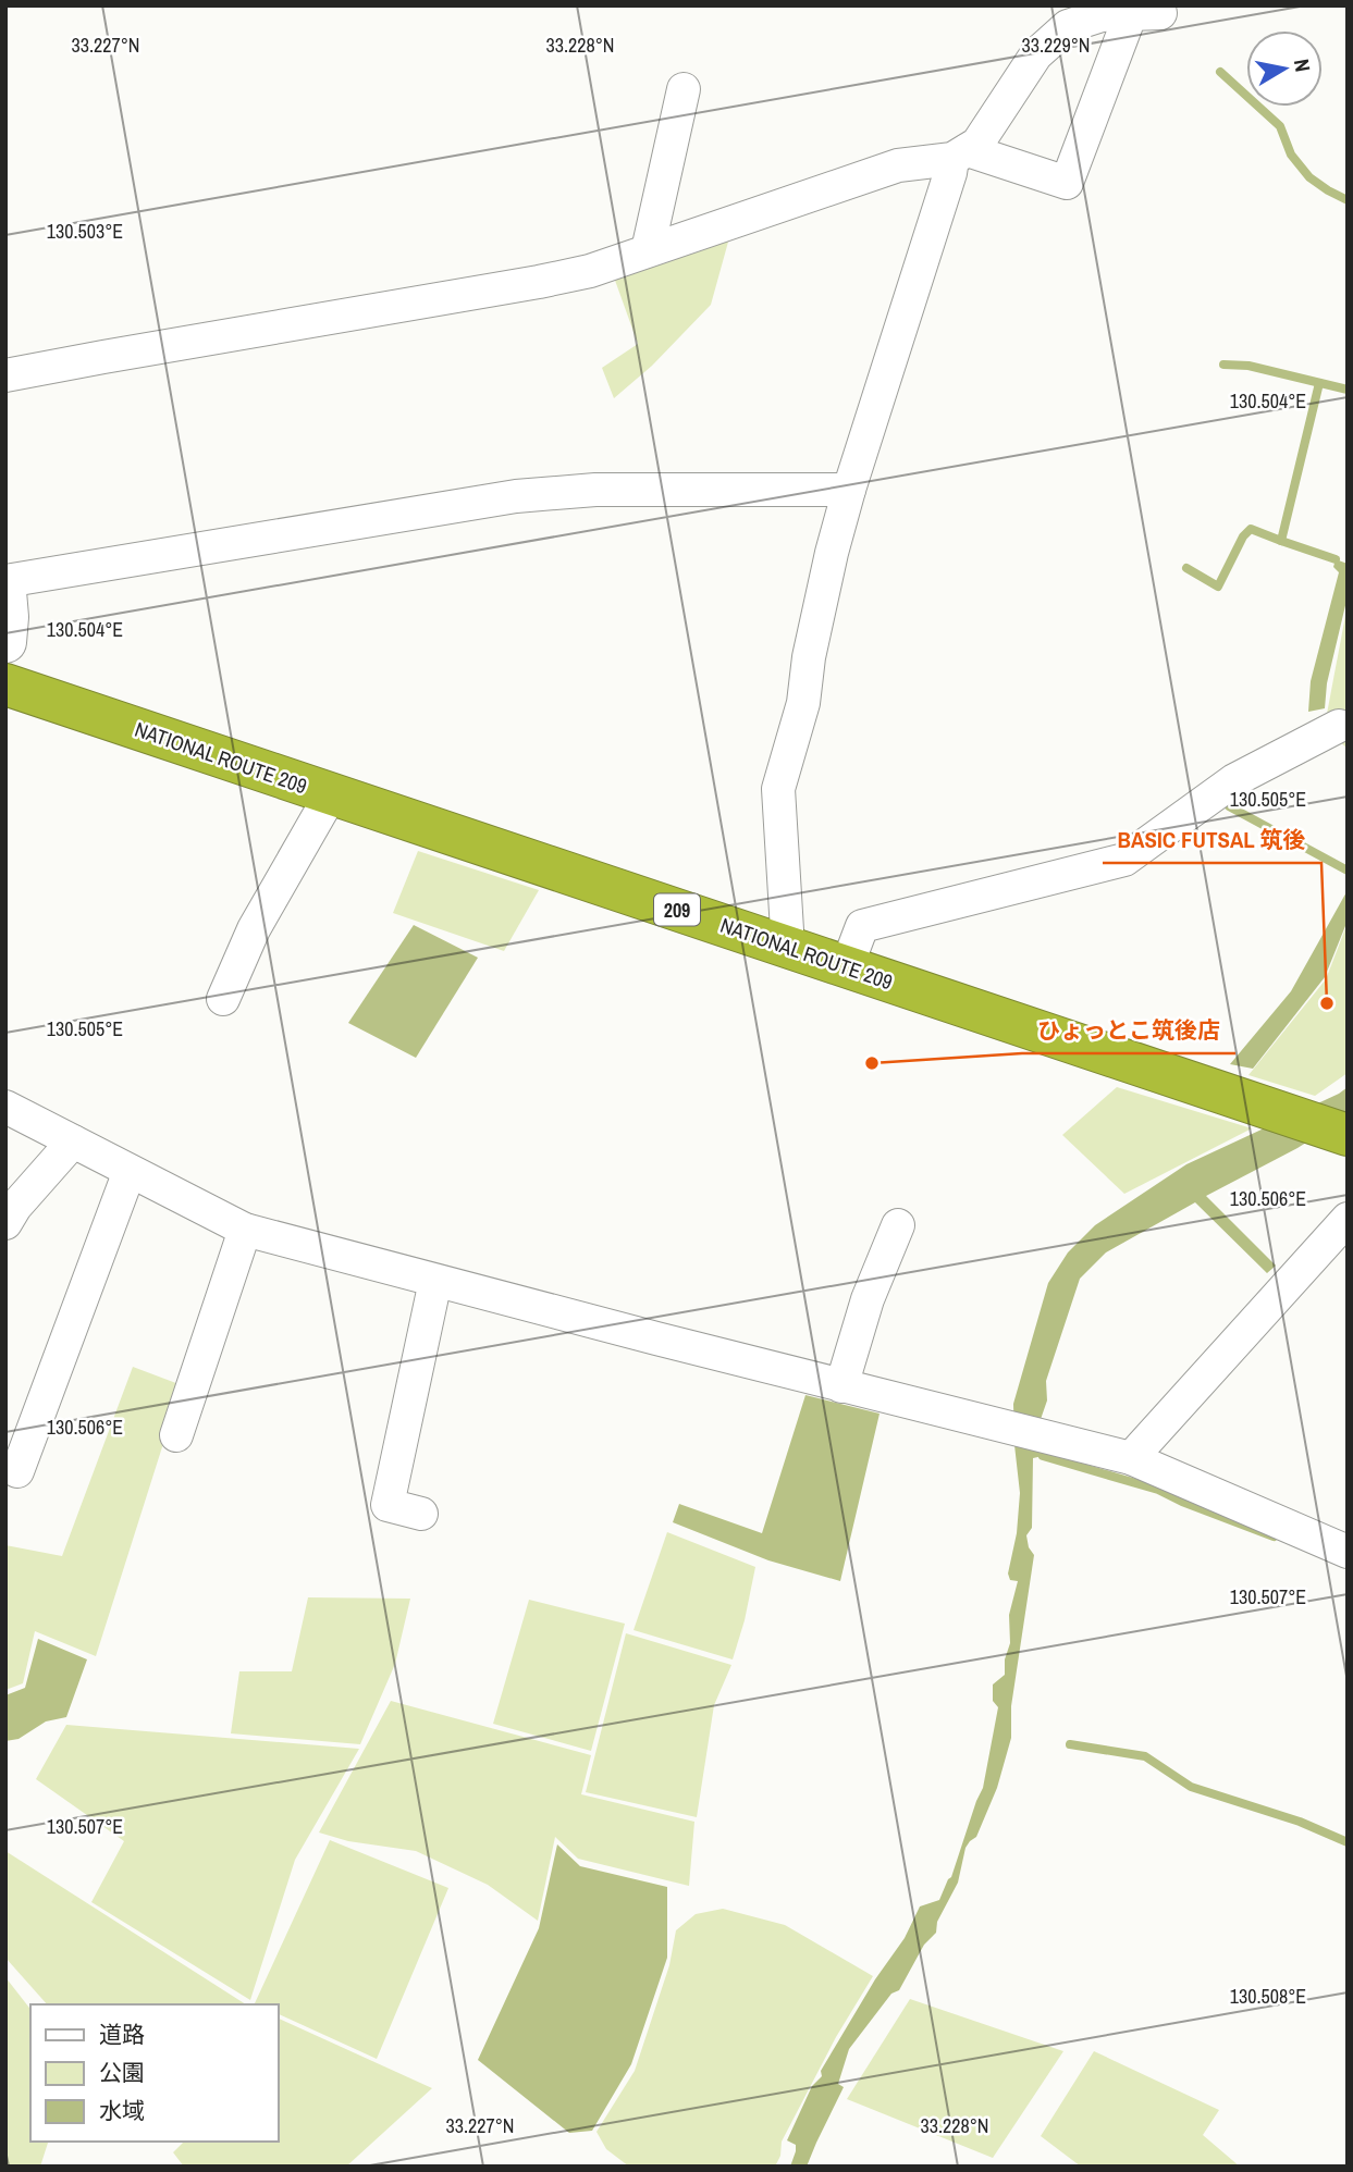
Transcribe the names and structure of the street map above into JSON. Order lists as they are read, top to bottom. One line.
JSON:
{"streets":{"highway":["NATIONAL ROUTE 209","209"]},"places":["BASIC FUTSAL 筑後","ひょっとこ筑後店"],"legend":["道路","公園","水域"],"north":"right","coordinates":["33.227°N","33.228°N","33.229°N","130.503°E","130.504°E","130.505°E","130.506°E","130.507°E","130.508°E"]}
